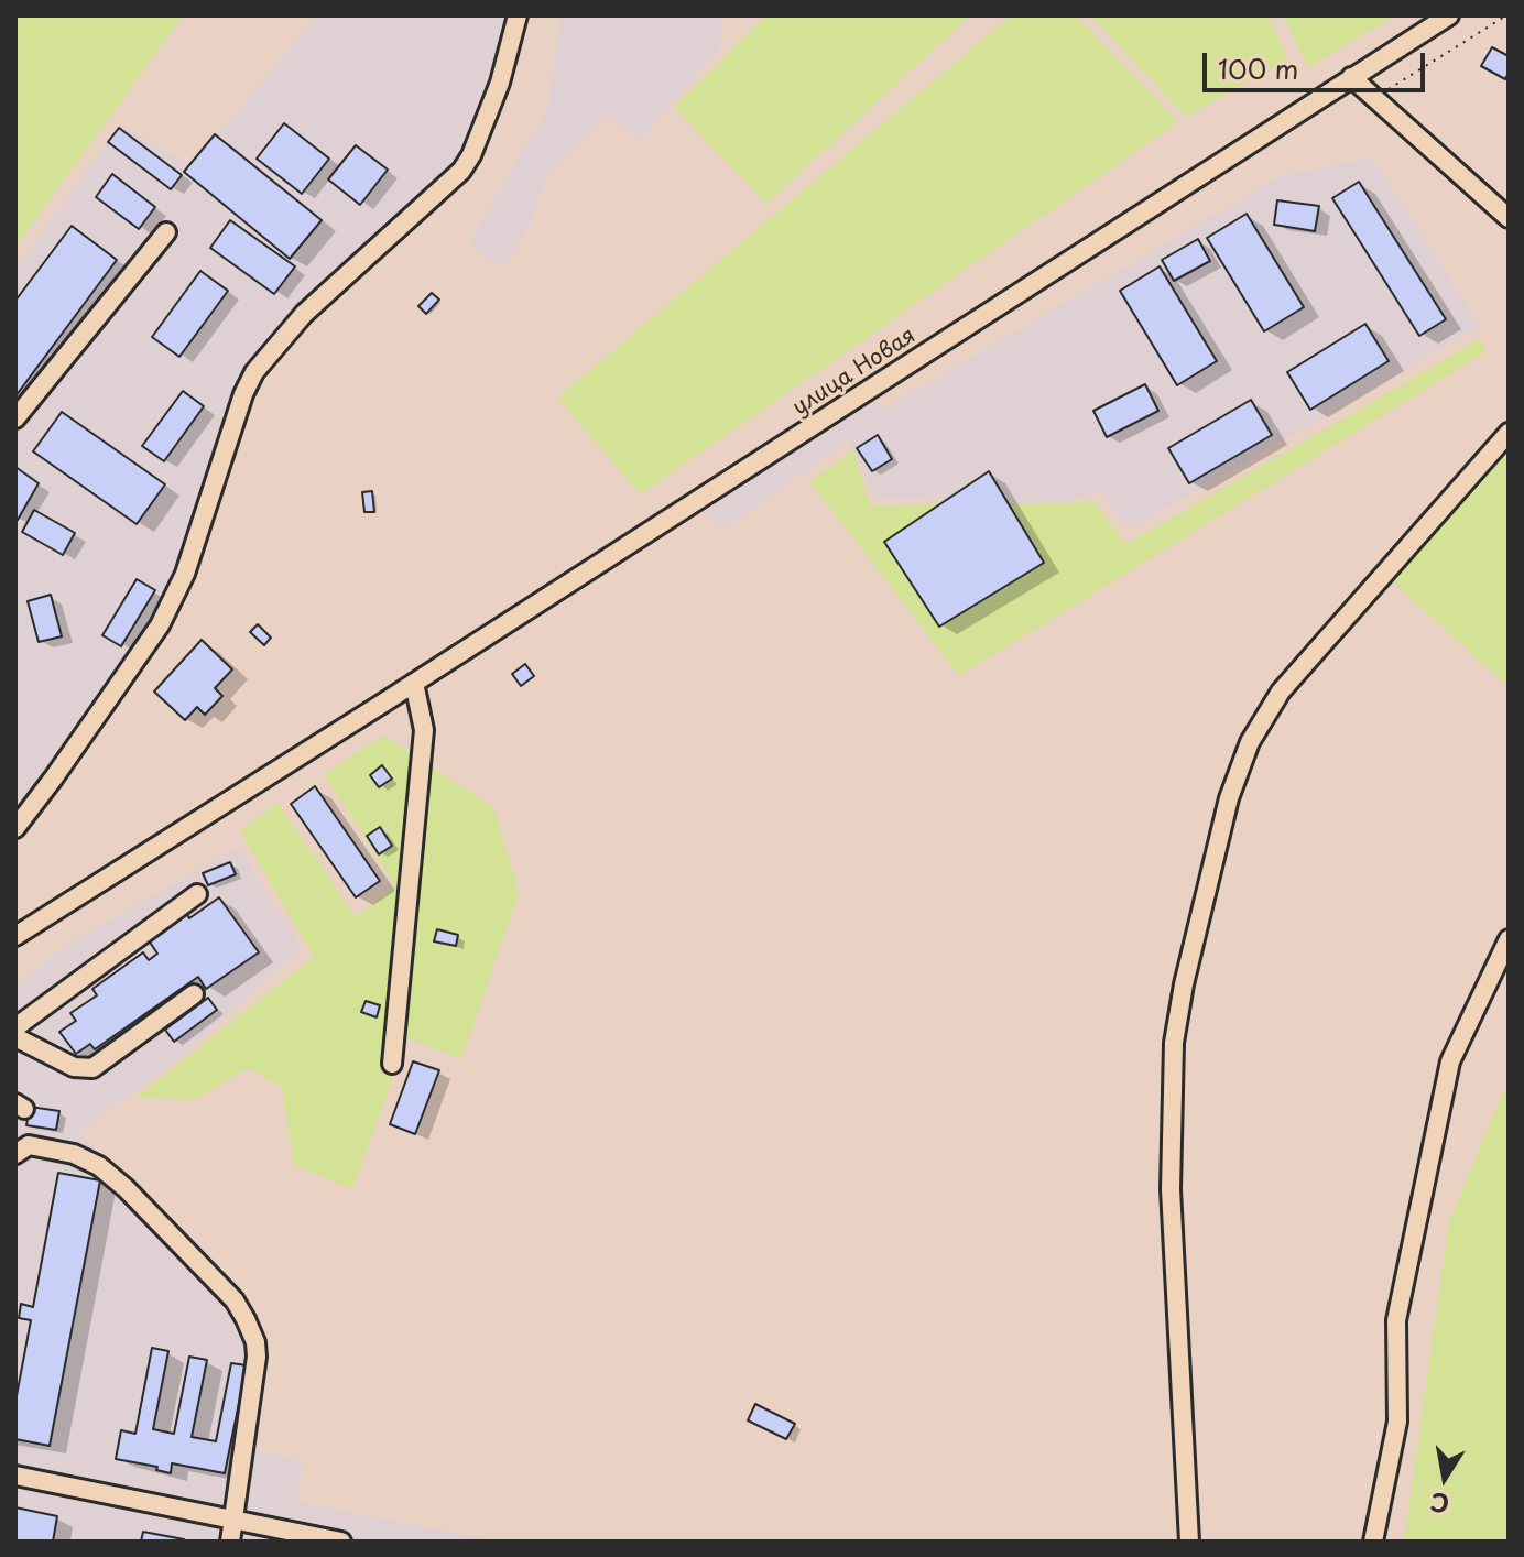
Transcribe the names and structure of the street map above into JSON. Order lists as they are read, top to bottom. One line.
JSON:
{"streets":{"street":["улица Новая"]},"scale_bar":"100 m","north":"bottom"}
